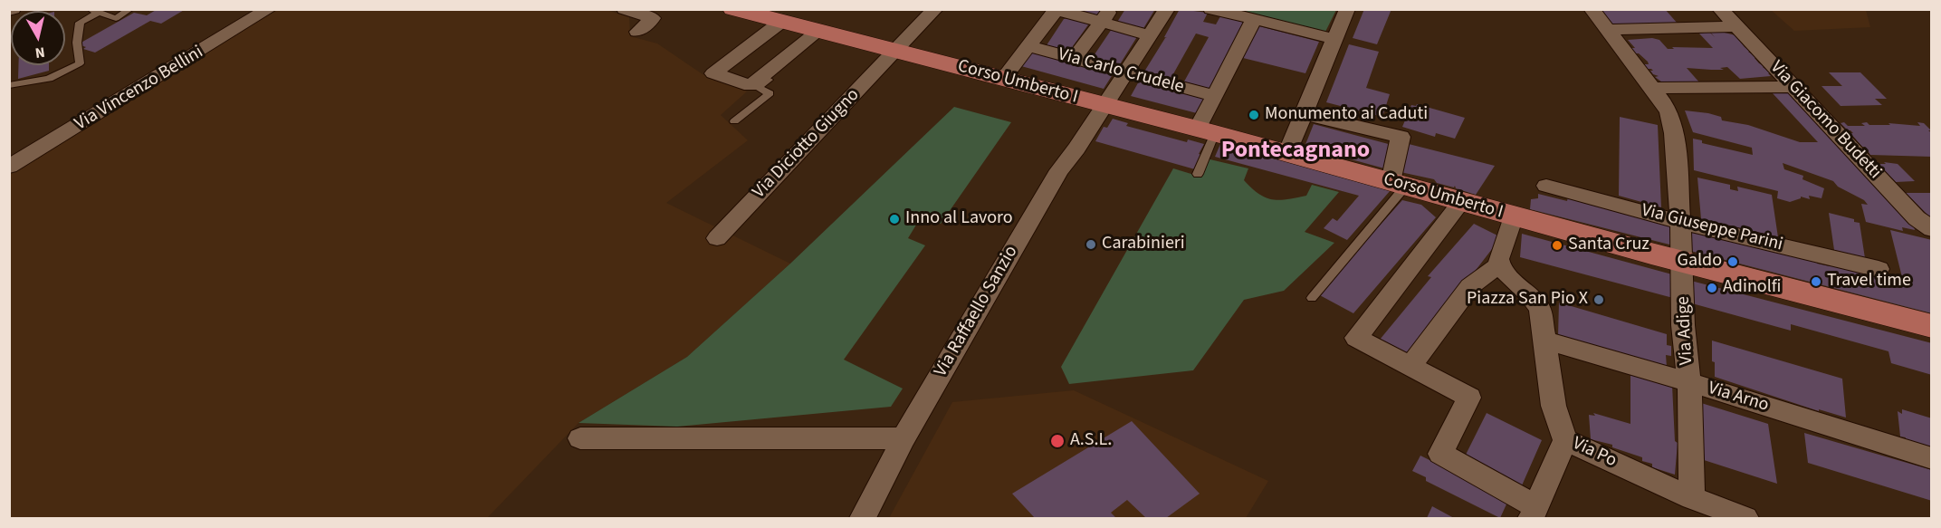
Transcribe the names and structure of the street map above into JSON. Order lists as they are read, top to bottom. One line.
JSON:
{"streets":{"main road":["Corso Umberto I"],"street":["Via Carlo Crudele","Via Vincenzo Bellini","Via Giacomo Budetti","Via Diciotto Giugno","Via Giuseppe Parini","Via Raffaello Sanzio","Via Adige","Via Arno","Via Po"]},"crossings":[["Via Carlo Crudele","Via Raffaello Sanzio"],["Corso Umberto I","Via Diciotto Giugno"],["Corso Umberto I","Via Raffaello Sanzio"],["Corso Umberto I","Via Adige"],["Via Giuseppe Parini","Via Adige"],["Via Adige","Via Arno"],["Via Adige","Via Po"],["Via Arno","Via Po"]],"districts":["Pontecagnano"],"places":["Monumento ai Caduti","Inno al Lavoro","Carabinieri","Santa Cruz","Galdo","Travel time","Adinolfi","Piazza San Pio X","A.S.L."],"north":"bottom"}
